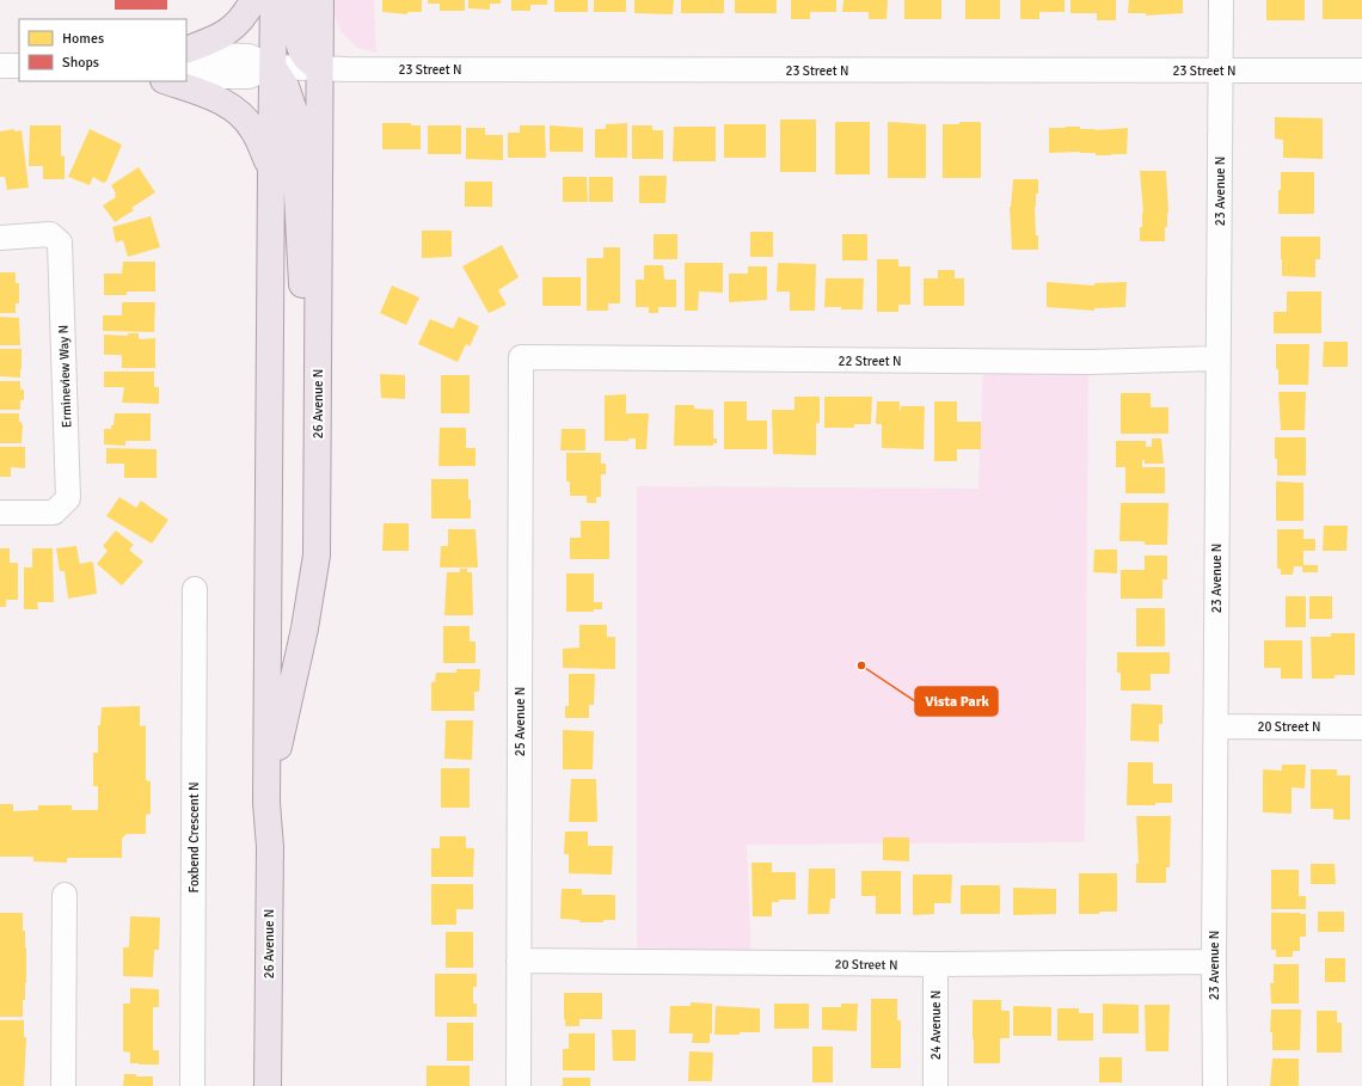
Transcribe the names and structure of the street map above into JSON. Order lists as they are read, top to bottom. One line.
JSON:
{"streets":{"main road":["26 Avenue N"],"street":["23 Street N","23 Avenue N","22 Street N","Ermineview Way N","25 Avenue N","20 Street N","Foxbend Crescent N","24 Avenue N"]},"crossings":[["23 Street N","23 Avenue N"],["23 Street N","26 Avenue N"],["23 Avenue N","22 Street N"],["23 Avenue N","20 Street N"],["22 Street N","25 Avenue N"],["25 Avenue N","20 Street N"],["20 Street N","24 Avenue N"]],"places":["Vista Park"],"legend":["Homes","Shops"]}
